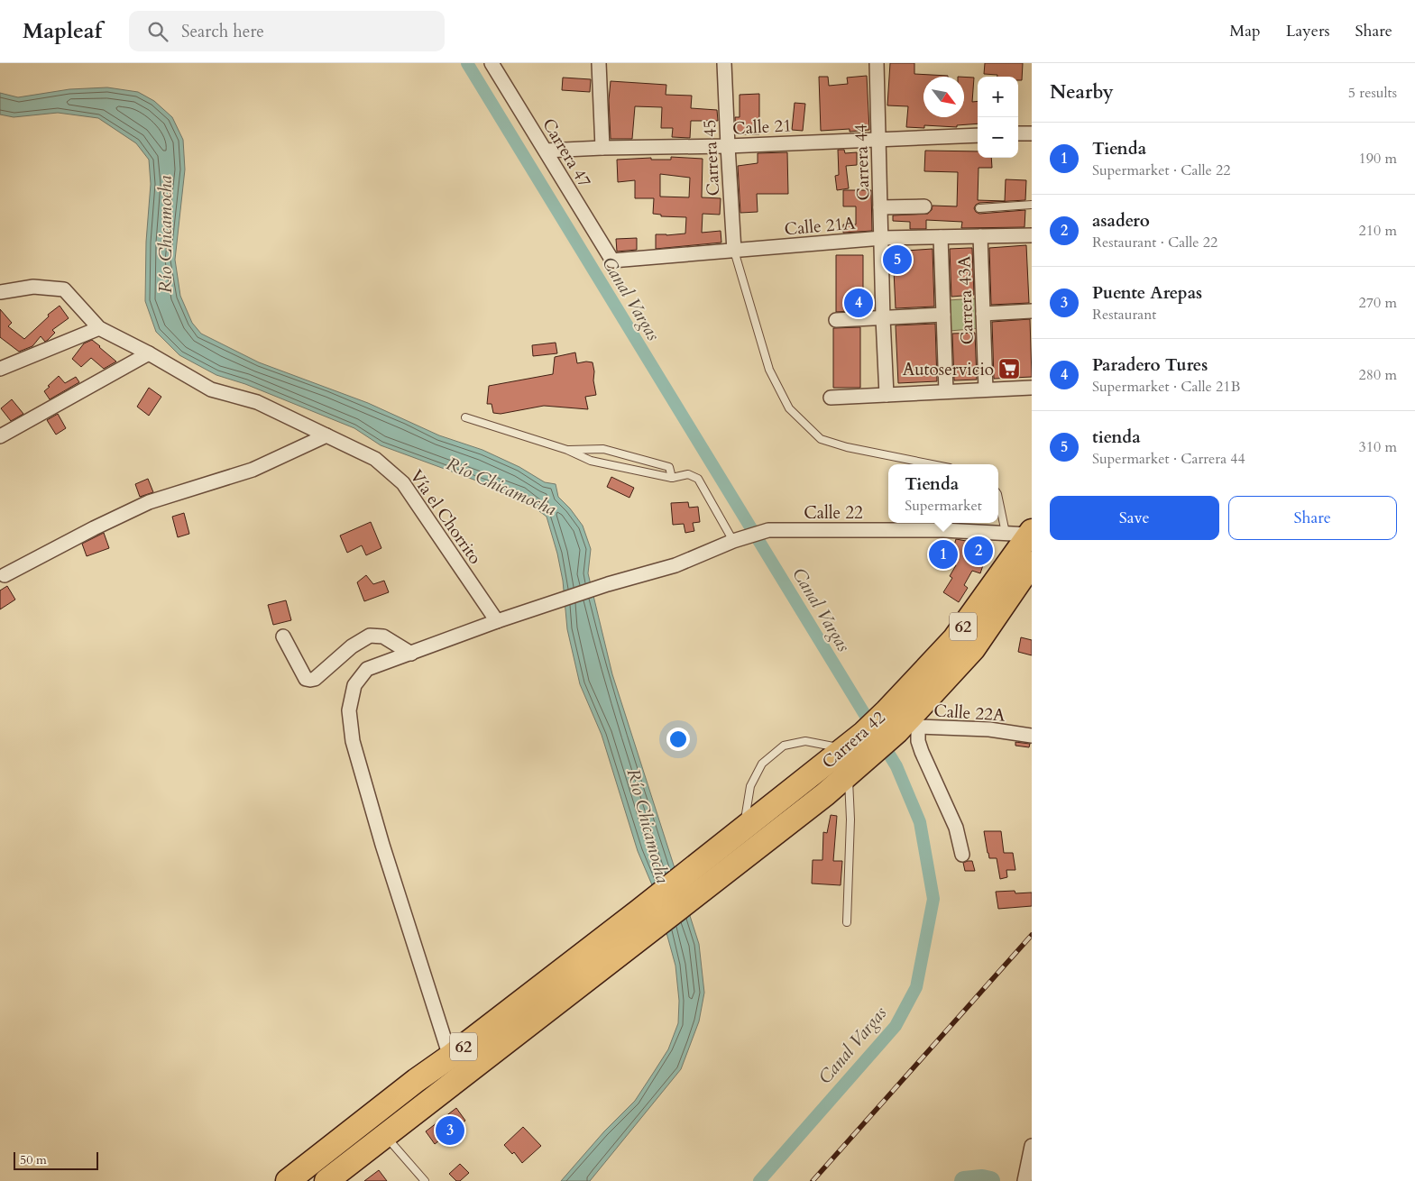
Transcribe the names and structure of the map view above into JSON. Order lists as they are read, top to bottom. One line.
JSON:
{"streets":{"highway":["62","Carrera 42"],"street":["Calle 21","Carrera 47","Carrera 45","Carrera 44","Calle 21A","Carrera 43A","Calle 22","Vía el Chorrito","Calle 22A"]},"crossings":[["Calle 21","Carrera 47"],["Calle 21","Carrera 45"],["Calle 21","Carrera 44"],["Carrera 47","Calle 21A"],["Carrera 45","Calle 21A"],["Carrera 44","Calle 21A"],["Calle 21A","Carrera 43A"],["Calle 22","Carrera 42"],["62","Carrera 42"],["Calle 22A","Carrera 42"]],"water":["Río Chicamocha","Canal Vargas"],"places":{"supermarket":["Autoservicio"]},"scale_bar":"50 m","north":"bottom right","page":{"header":"Mapleaf","search":"Search here","nav":["Map","Layers","Share"],"heading":["Nearby","5 results"],"map_buttons":["+","−"],"list":[{"mark":"1","name":"Tienda","note":"Supermarket · Calle 22","value":"190 m"},{"mark":"2","name":"asadero","note":"Restaurant · Calle 22","value":"210 m"},{"mark":"3","name":"Puente Arepas","note":"Restaurant","value":"270 m"},{"mark":"4","name":"Paradero Tures","note":"Supermarket · Calle 21B","value":"280 m"},{"mark":"5","name":"tienda","note":"Supermarket · Carrera 44","value":"310 m"}],"pins":["5","4","2","1","3"],"popup":["Tienda","Supermarket"],"buttons":["Save","Share"],"scale":"50 m"}}
